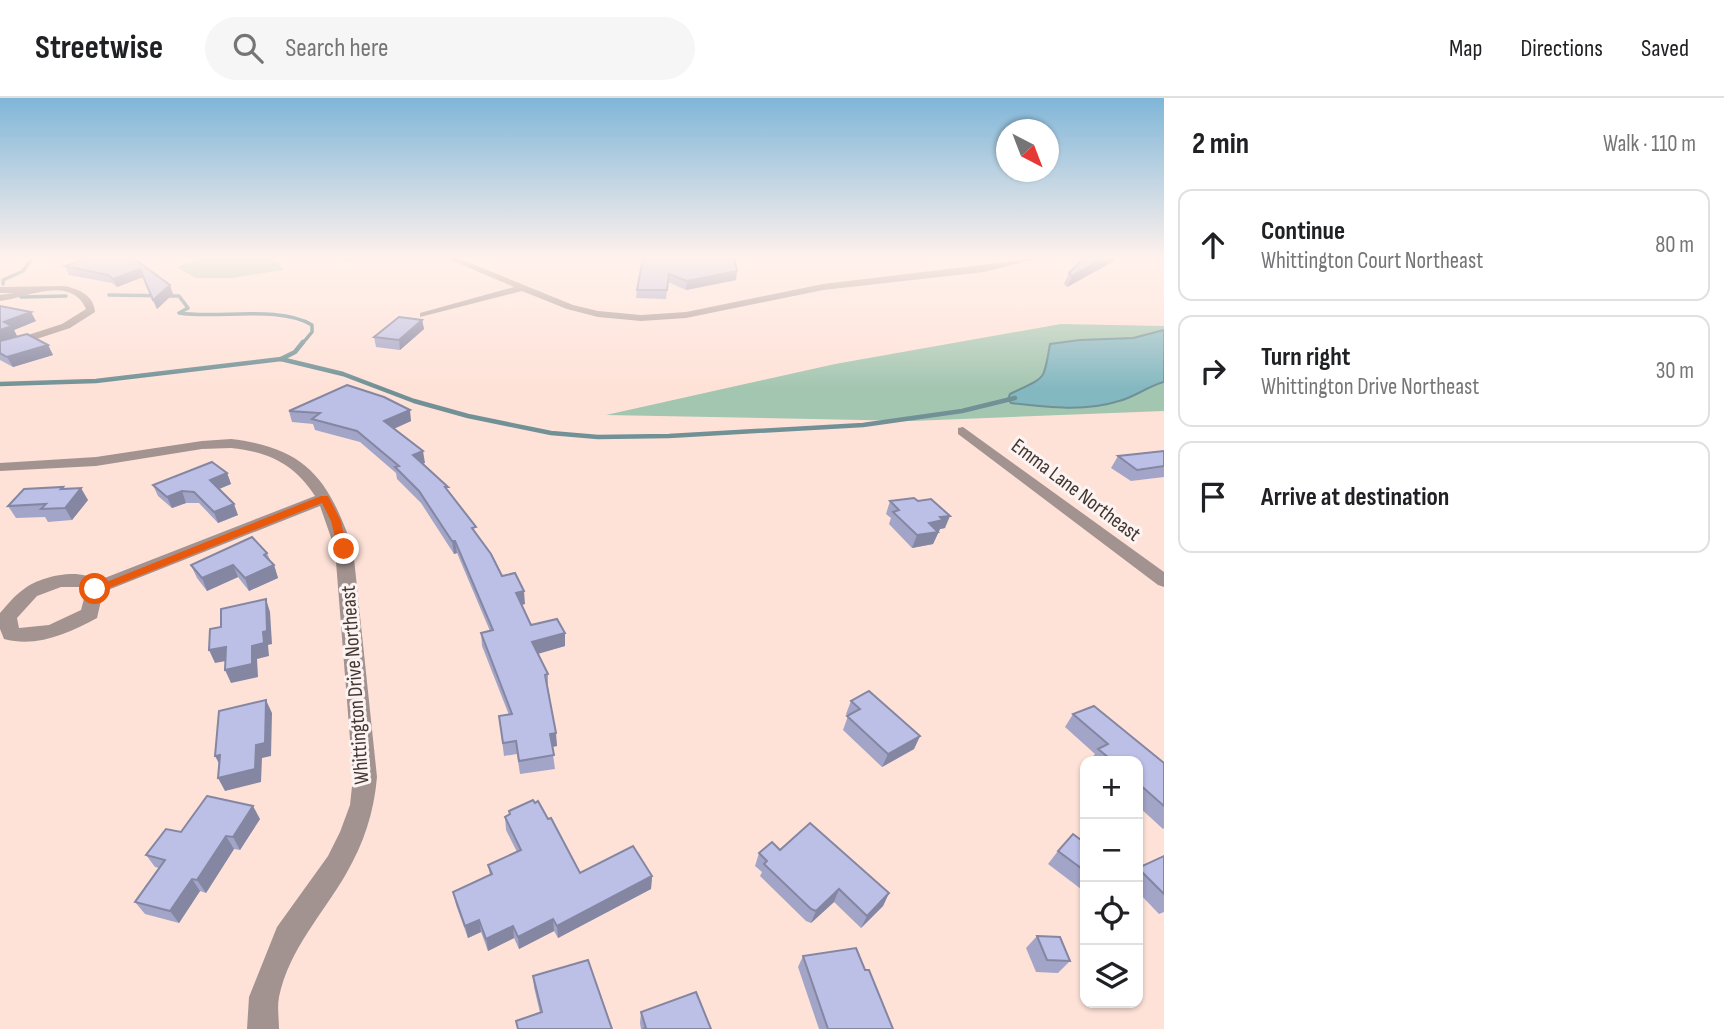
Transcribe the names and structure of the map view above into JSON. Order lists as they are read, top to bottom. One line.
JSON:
{"streets":{"street":["Emma Lane Northeast","Whittington Drive Northeast"]},"north":"bottom right","page":{"header":"Streetwise","search":"Search here","nav":["Map","Directions","Saved"],"heading":["2 min","Walk · 110 m"],"list":[["Continue","Whittington Court Northeast","80 m"],["Turn right","Whittington Drive Northeast","30 m"],"Arrive at destination"],"map_buttons":["+","−"]}}
